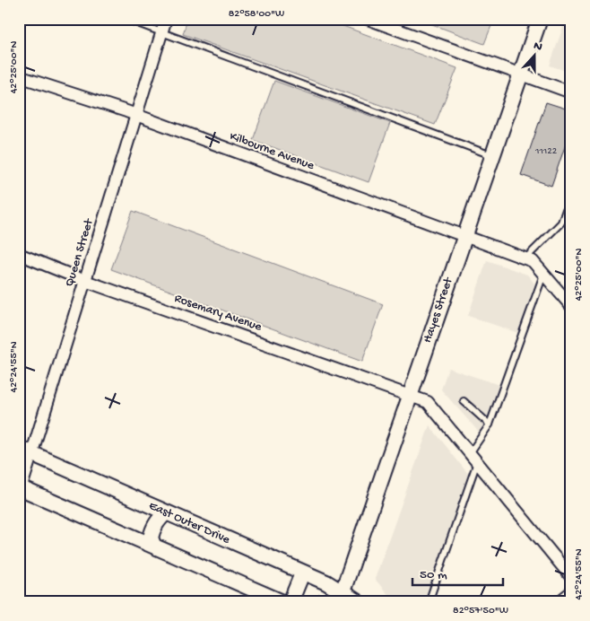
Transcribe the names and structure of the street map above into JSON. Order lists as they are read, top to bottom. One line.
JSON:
{"streets":{"street":["Kilbourne Avenue","Queen Street","Hayes Street","Rosemary Avenue","East Outer Drive"]},"crossings":[["Kilbourne Avenue","Queen Street"],["Kilbourne Avenue","Hayes Street"],["Queen Street","Rosemary Avenue"],["Queen Street","East Outer Drive"],["Hayes Street","Rosemary Avenue"],["Hayes Street","East Outer Drive"]],"house_numbers":["11122"],"scale_bar":"50 m","north":"top","coordinates":["82°58'00\"W","42°25'00\"N","42°24'55\"N","82°57'50\"W"]}
